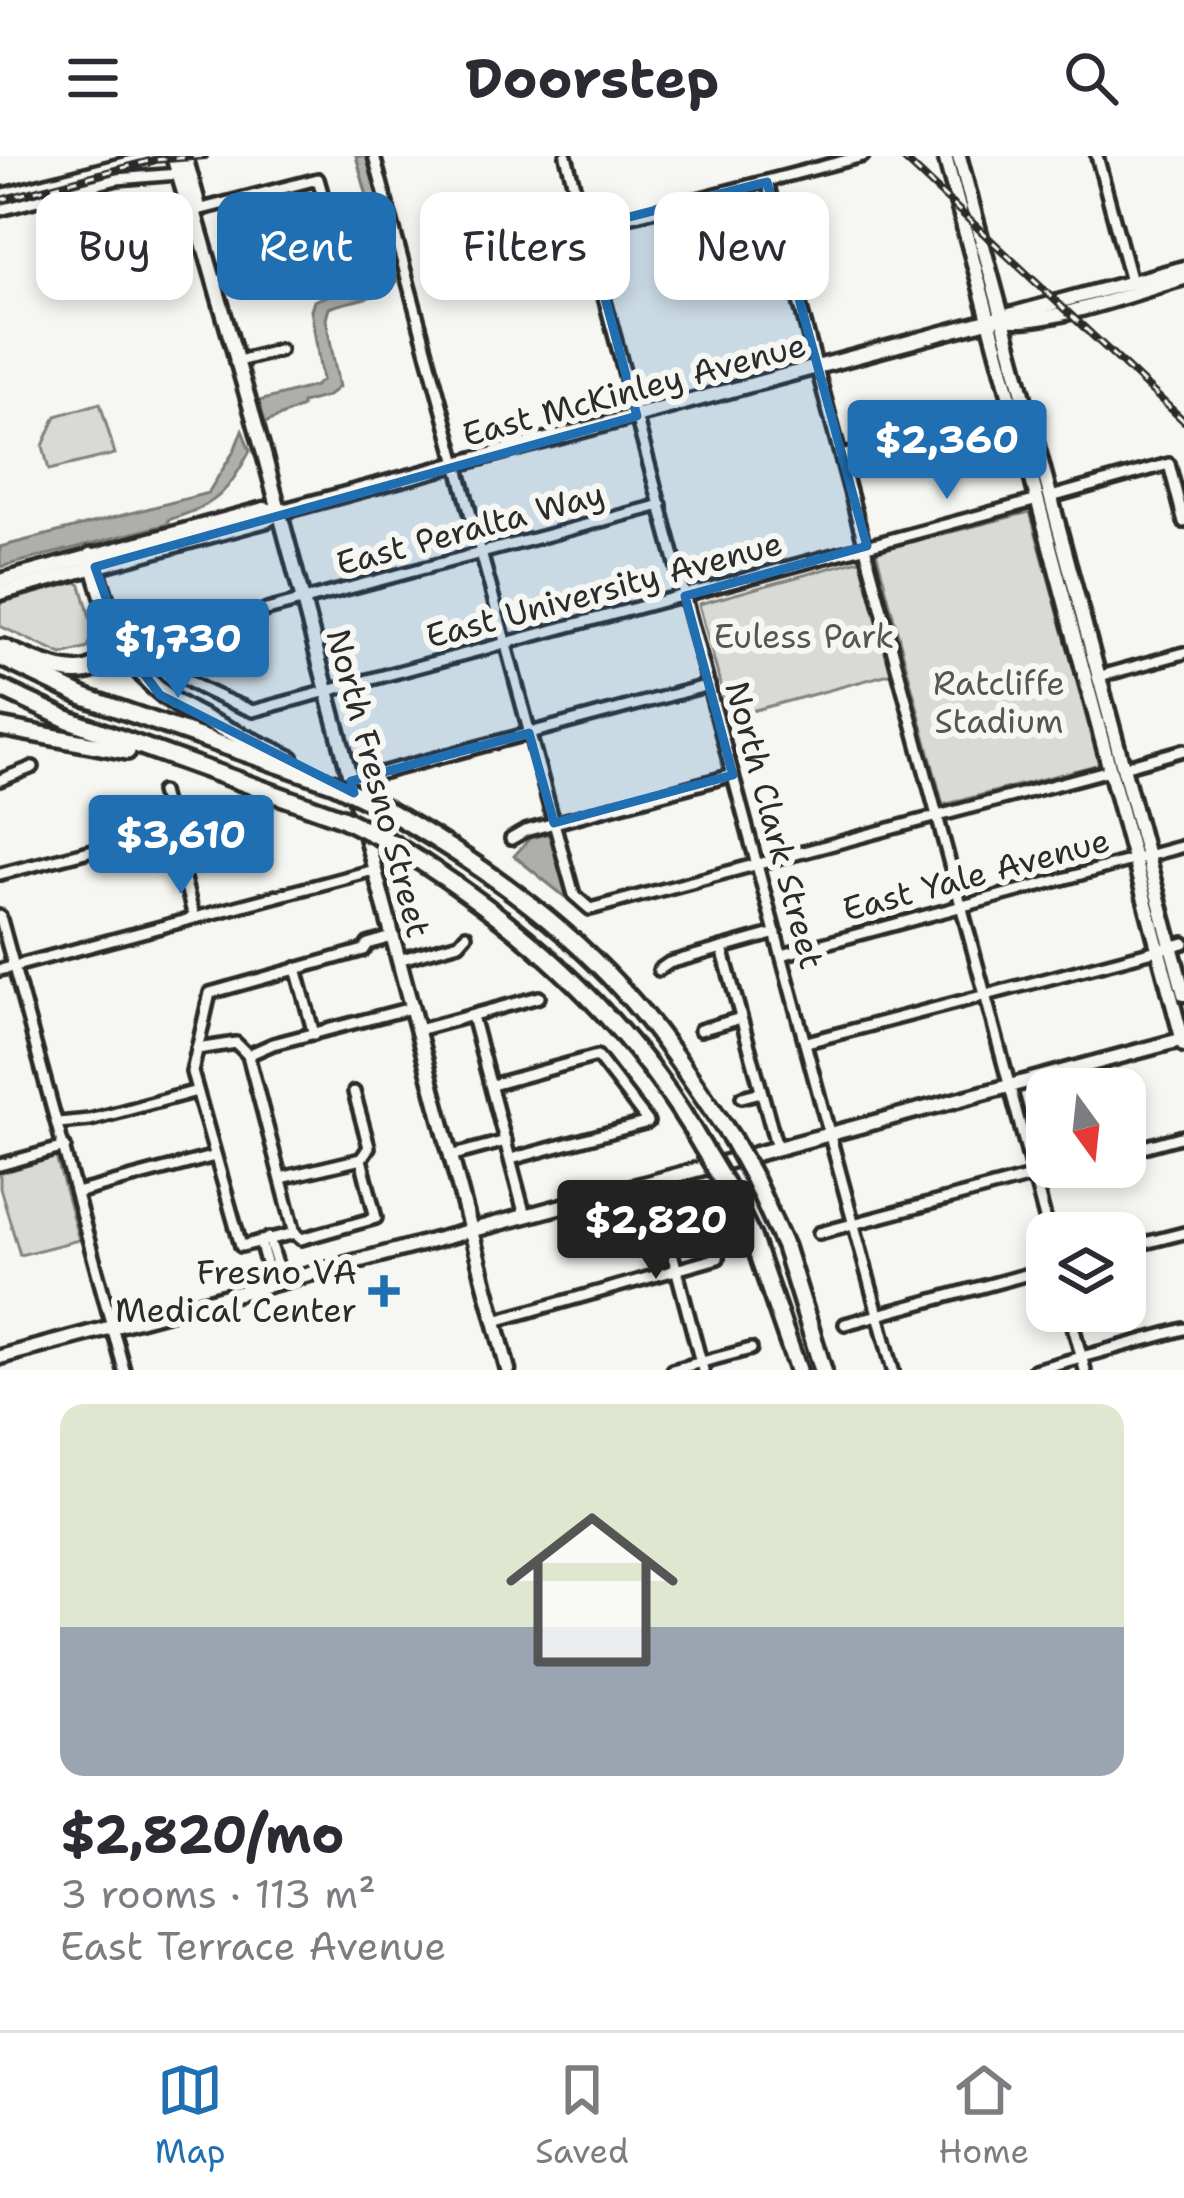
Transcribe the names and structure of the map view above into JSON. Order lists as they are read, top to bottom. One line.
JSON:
{"streets":{"main road":["East McKinley Avenue","North Fresno Street"],"street":["East Peralta Way","East University Avenue","North Clark Street","East Yale Avenue"]},"crossings":[["East McKinley Avenue","North Fresno Street"],["East McKinley Avenue","North Clark Street"],["East Peralta Way","East University Avenue"],["East Peralta Way","North Fresno Street"],["East Peralta Way","North Clark Street"],["East University Avenue","North Fresno Street"],["East University Avenue","North Clark Street"],["North Clark Street","East Yale Avenue"]],"parks":["Euless Park","Ratcliffe Stadium"],"places":{"health":["Fresno VA Medical Center"]},"north":"bottom","page":{"header":"Doorstep","chip":["Buy","Rent","Filters","New"],"price":["$2,360","$1,730","$3,610","$2,820"],"list":[{"name":"$2,820/mo","note":"3 rooms · 113 m² · East Terrace Avenue"}],"tabs":["Map","Saved","Home"]}}
